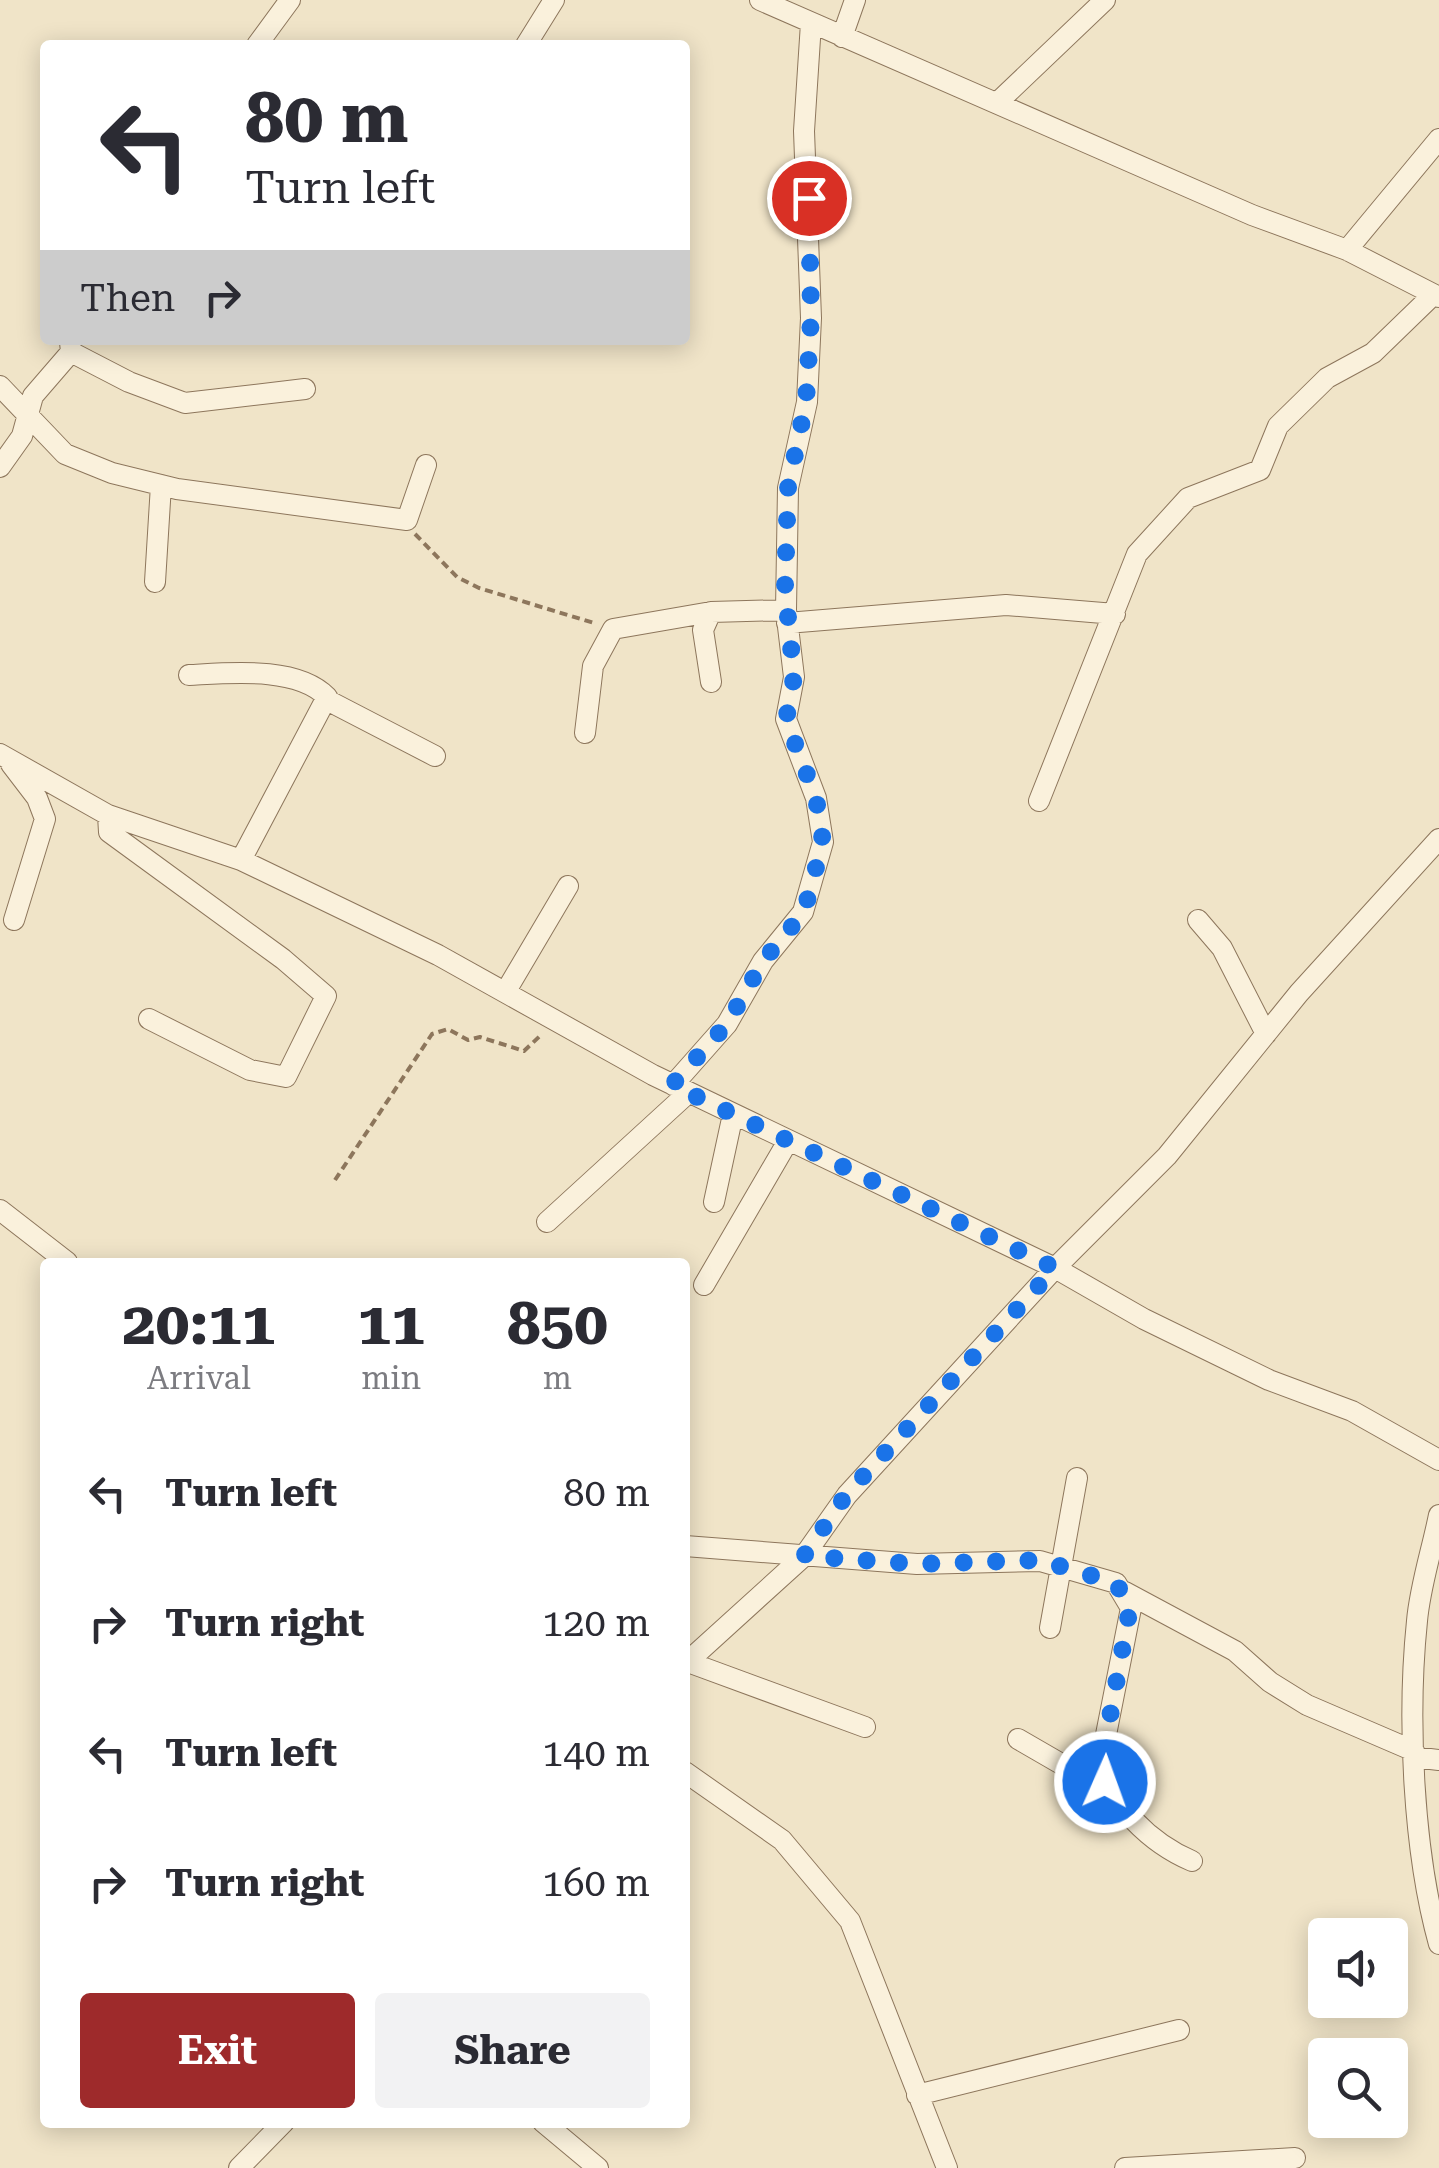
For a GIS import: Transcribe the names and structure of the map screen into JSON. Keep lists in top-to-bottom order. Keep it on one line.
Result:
{"page":{"turn":["80 m","Turn left"],"then":"Then","eta":["20:11","Arrival","11","min","850","m"],"list":[{"name":"Turn left","value":"80 m"},{"name":"Turn right","value":"120 m"},{"name":"Turn left","value":"140 m"},{"name":"Turn right","value":"160 m"}],"buttons":["Exit","Share"]}}
